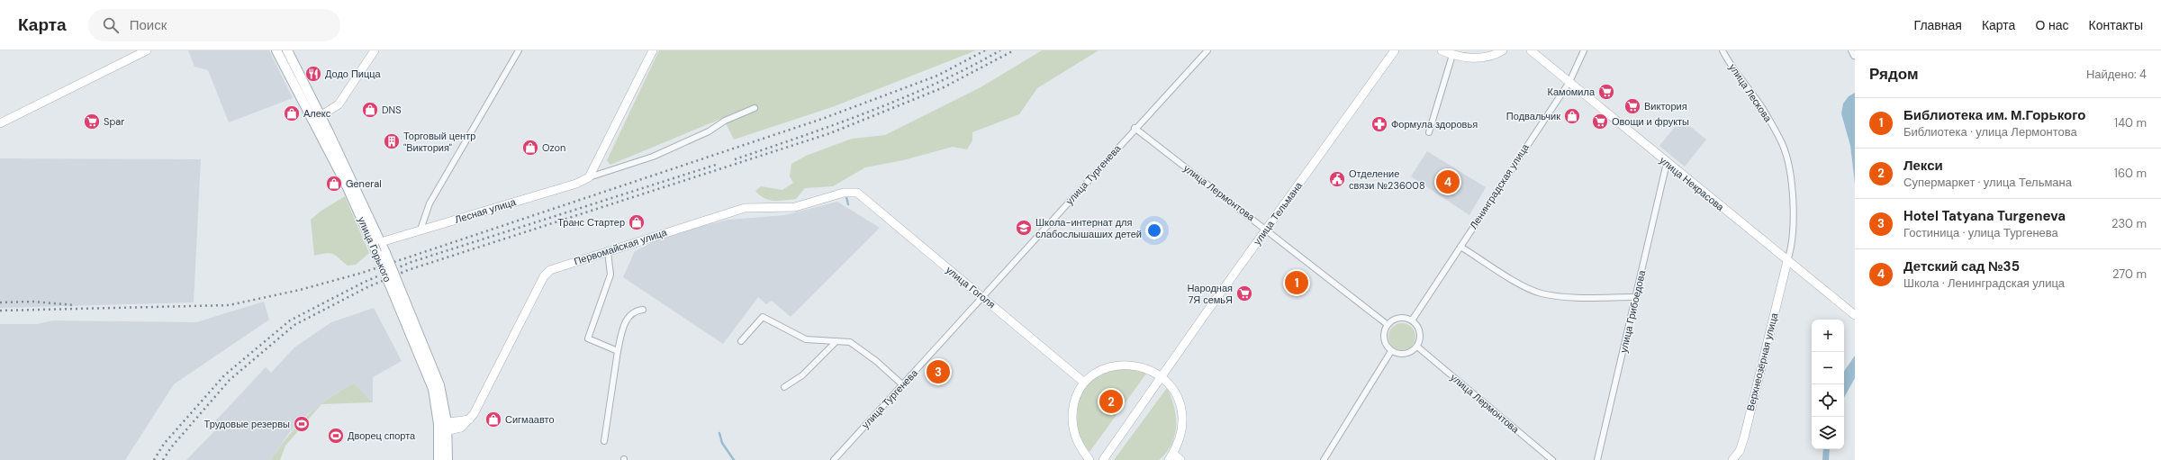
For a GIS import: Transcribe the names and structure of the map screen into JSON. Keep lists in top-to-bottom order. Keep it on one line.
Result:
{"streets":{"main road":["улица Горького"],"street":["улица Лескова","улица Тургенева","улица Некрасова","Ленинградская улица","улица Лермонтова","Лесная улица","улица Тельмана","Первомайская улица","улица Гоголя","улица Грибоедова","Верхнеозёрная улица"]},"crossings":[["улица Лескова","улица Некрасова"],["улица Лескова","Верхнеозёрная улица"],["улица Тургенева","улица Лермонтова"],["улица Тургенева","улица Гоголя"],["улица Некрасова","Ленинградская улица"],["улица Некрасова","улица Грибоедова"],["улица Некрасова","Верхнеозёрная улица"],["Ленинградская улица","улица Лермонтова"],["улица Лермонтова","улица Тельмана"],["Лесная улица","улица Горького"],["Первомайская улица","улица Горького"],["Первомайская улица","улица Гоголя"]],"places":{"restaurant":["Додо Пицца"],"supermarket":["Камомила","Виктория","Spar","Овощи и фрукты","Народная 7Я семьЯ"],"shop":["DNS","Алекс","Подвальчик","Ozon","General","Транс Стартер","Сигмаавто"],"pharmacy":["Формула здоровья"],"building":["Торговый центр \"Виктория\""],"public building":["Отделение связи №236008"],"school or university":["Школа-интернат для слабослышаших детей"],"sports":["Трудовые резервы","Дворец спорта"]},"page":{"header":"Карта","search":"Поиск","nav":["Главная","Карта","О нас","Контакты"],"heading":["Рядом","Найдено: 4"],"list":[{"mark":"1","name":"Библиотека им. М.Горького","note":"Библиотека · улица Лермонтова","value":"140 m"},{"mark":"2","name":"Лекси","note":"Супермаркет · улица Тельмана","value":"160 m"},{"mark":"3","name":"Hotel Tatyana Turgeneva","note":"Гостиница · улица Тургенева","value":"230 m"},{"mark":"4","name":"Детский сад №35","note":"Школа · Ленинградская улица","value":"270 m"}],"pins":["4","1","3","2"],"map_buttons":["+","−"]}}
